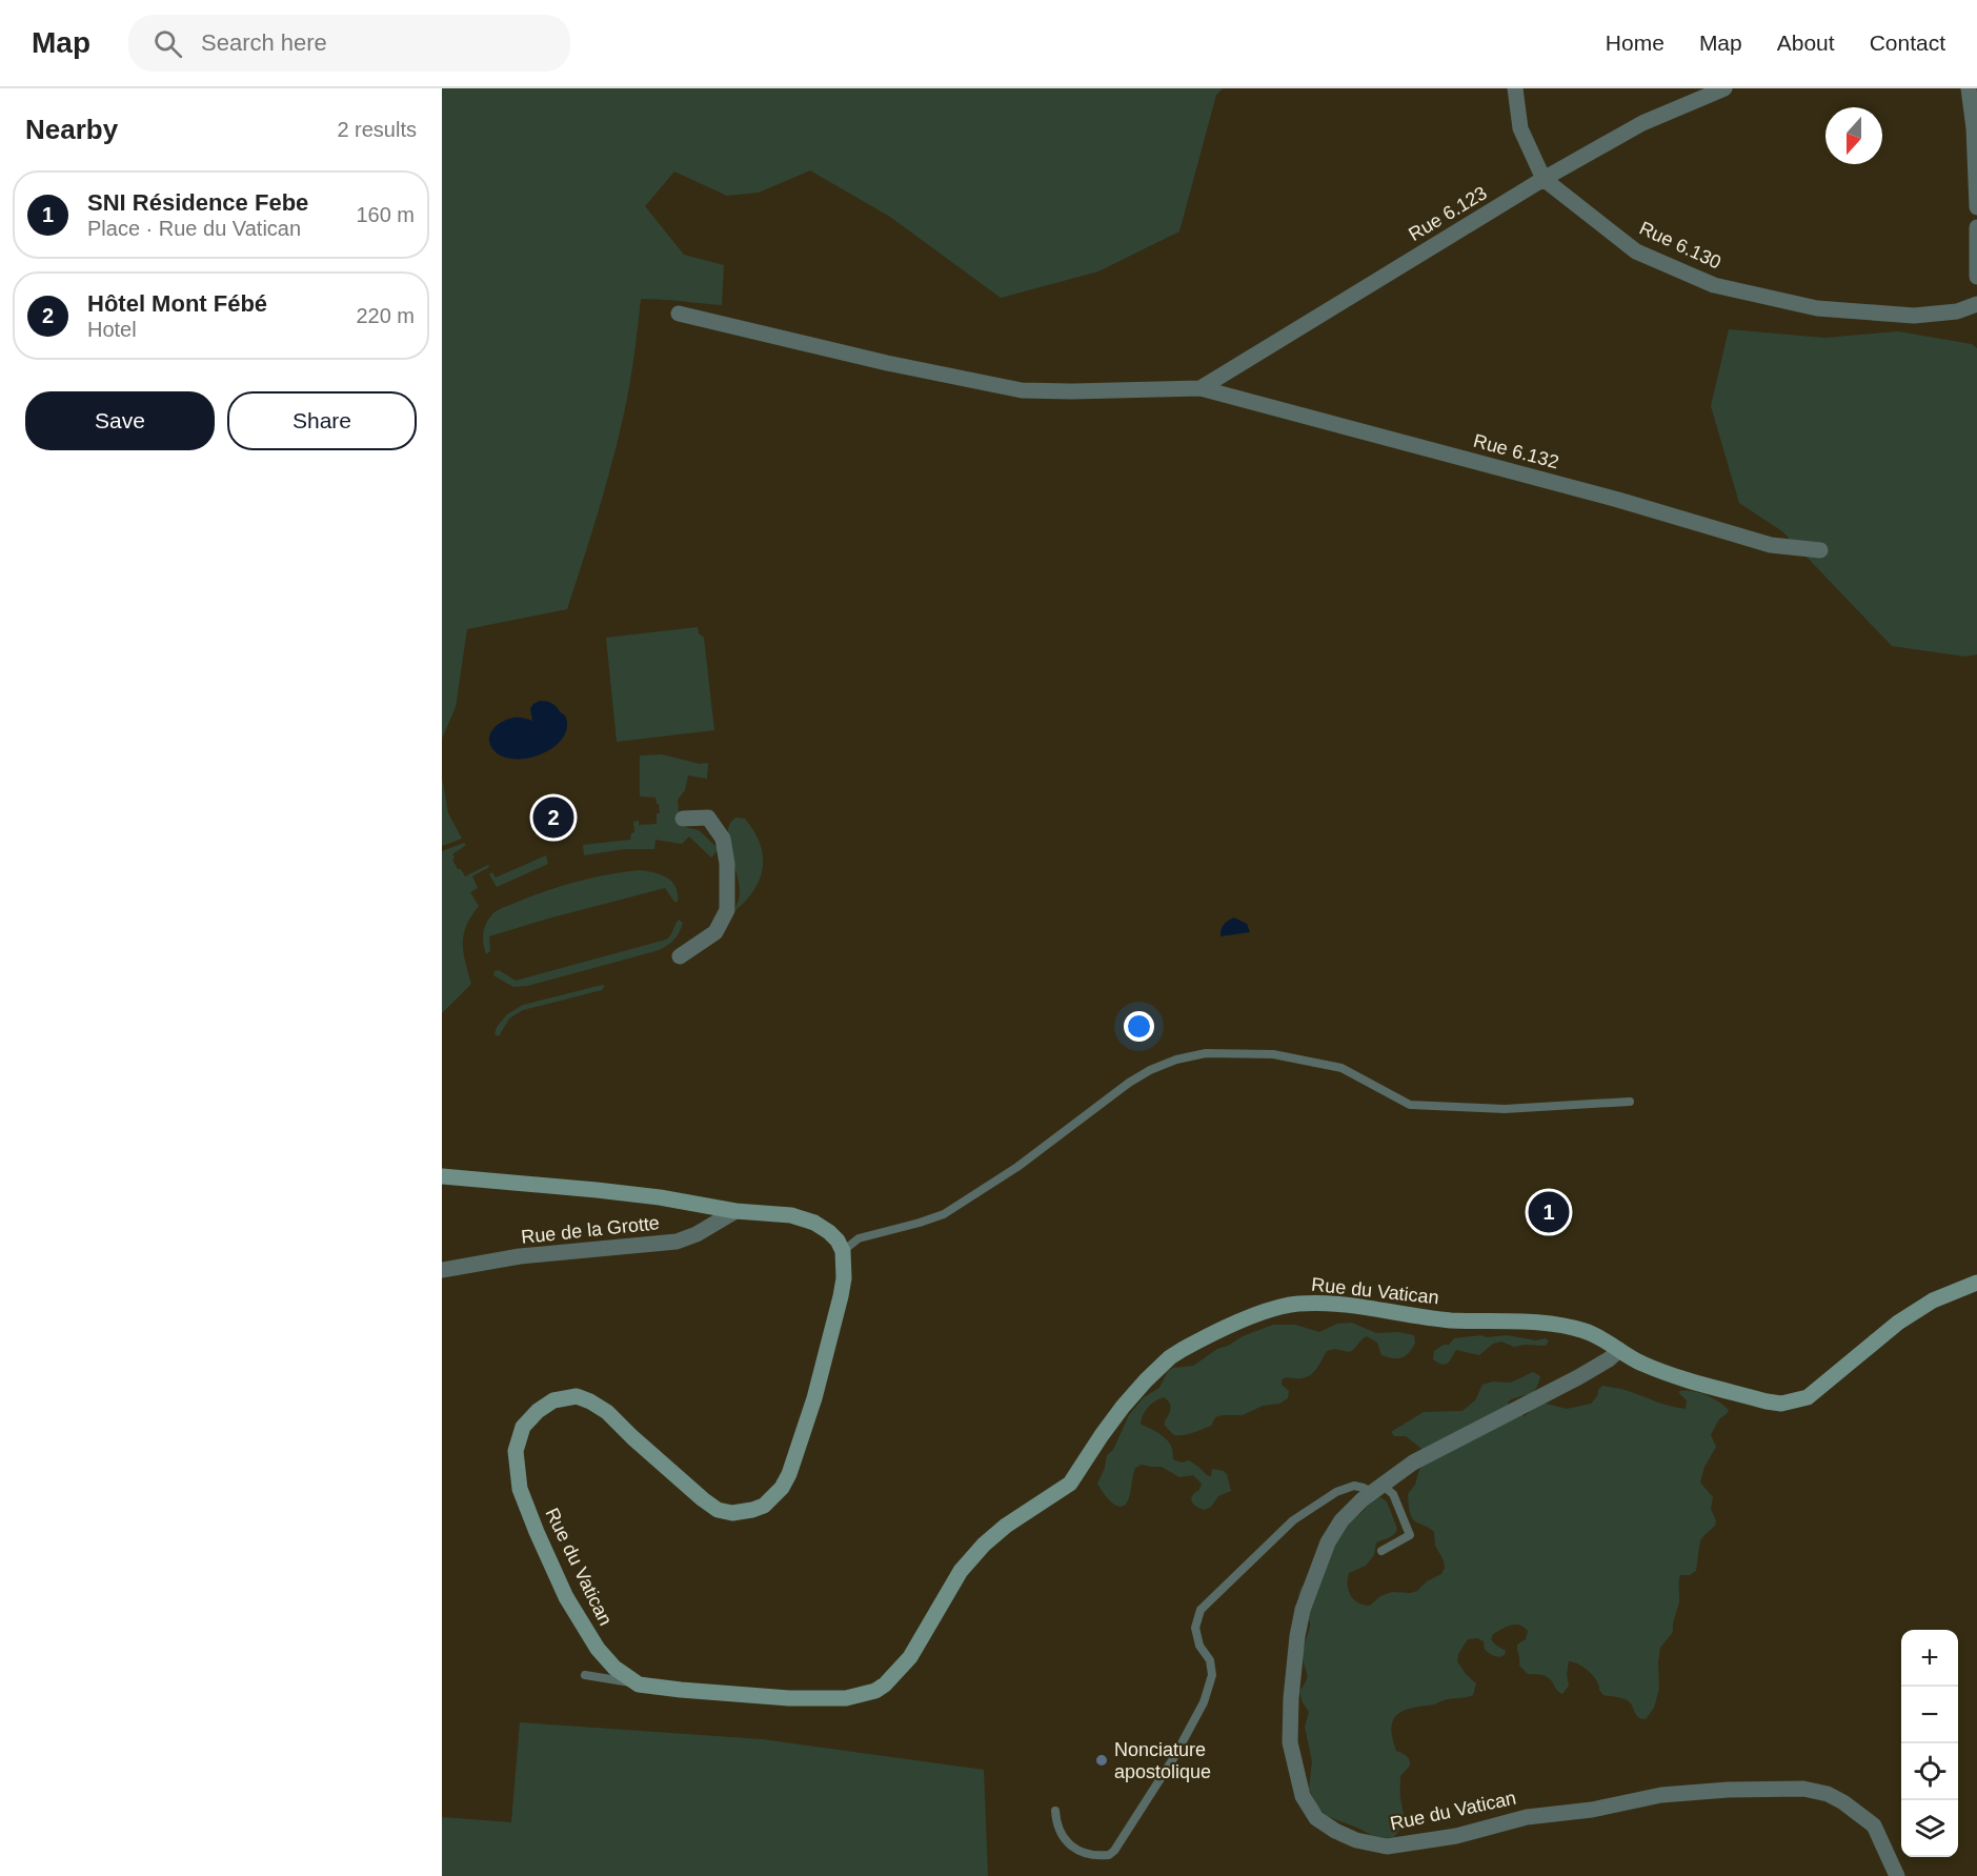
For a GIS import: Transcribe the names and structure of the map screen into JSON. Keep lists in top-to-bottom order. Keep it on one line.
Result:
{"streets":{"street":["Rue 6.123","Rue 6.130","Rue 6.132","Rue de la Grotte","Rue du Vatican"]},"crossings":[["Rue 6.123","Rue 6.130"],["Rue 6.123","Rue 6.132"]],"places":["Nonciature apostolique"],"north":"bottom","page":{"header":"Map","search":"Search here","nav":["Home","Map","About","Contact"],"heading":["Nearby","2 results"],"list":[{"mark":"1","name":"SNI Résidence Febe","note":"Place · Rue du Vatican","value":"160 m"},{"mark":"2","name":"Hôtel Mont Fébé","note":"Hotel","value":"220 m"}],"buttons":["Save","Share"],"pins":["2","1"],"map_buttons":["+","−"]}}
